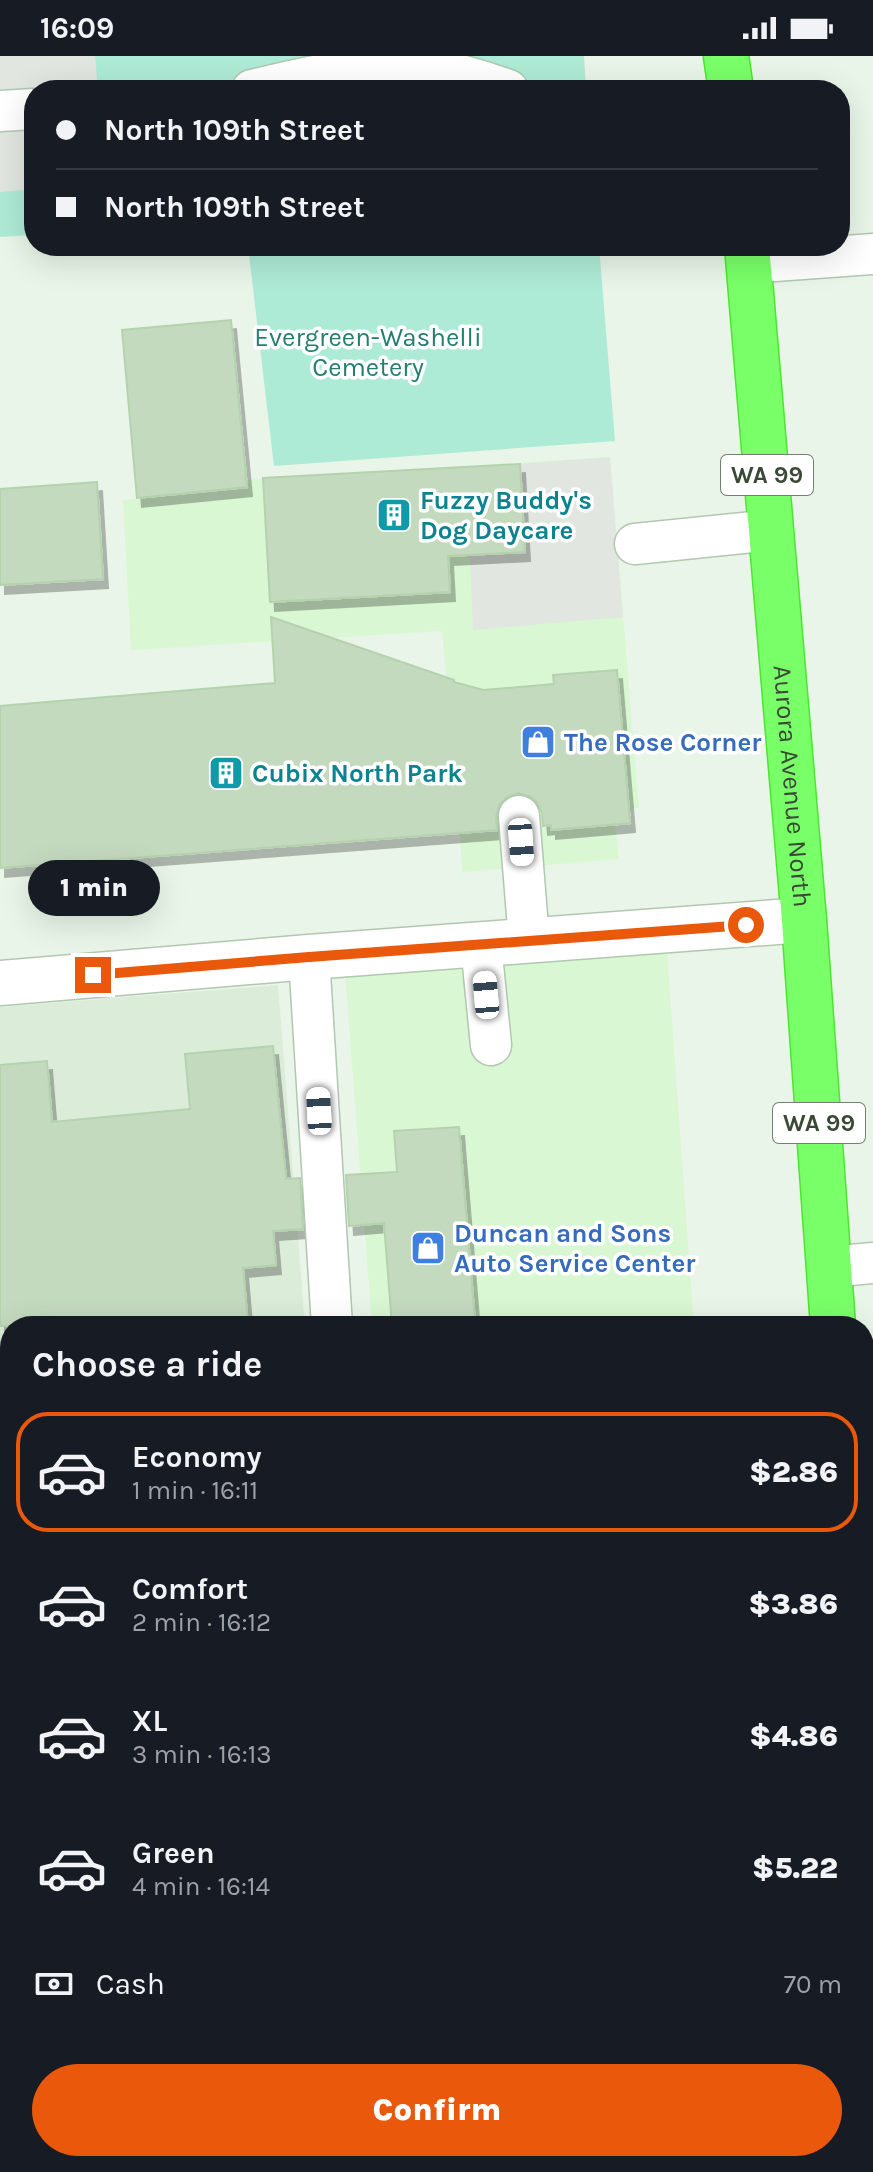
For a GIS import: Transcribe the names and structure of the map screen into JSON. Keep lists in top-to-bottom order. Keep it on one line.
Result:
{"streets":{"highway":["WA 99","Aurora Avenue North"]},"parks":["Evergreen-Washelli Cemetery"],"places":{"building":["Fuzzy Buddy's Dog Daycare","Cubix North Park"],"shop":["The Rose Corner","Duncan and Sons Auto Service Center"]},"page":{"status":"16:09","banner":["North 109th Street","North 109th Street"],"bubble":"1 min","heading":"Choose a ride","list":[{"name":"Economy","note":"1 min · 16:11","value":"$2.86"},{"name":"Comfort","note":"2 min · 16:12","value":"$3.86"},{"name":"XL","note":"3 min · 16:13","value":"$4.86"},{"name":"Green","note":"4 min · 16:14","value":"$5.22"}],"pay":["Cash","70 m"],"buttons":"Confirm"}}
